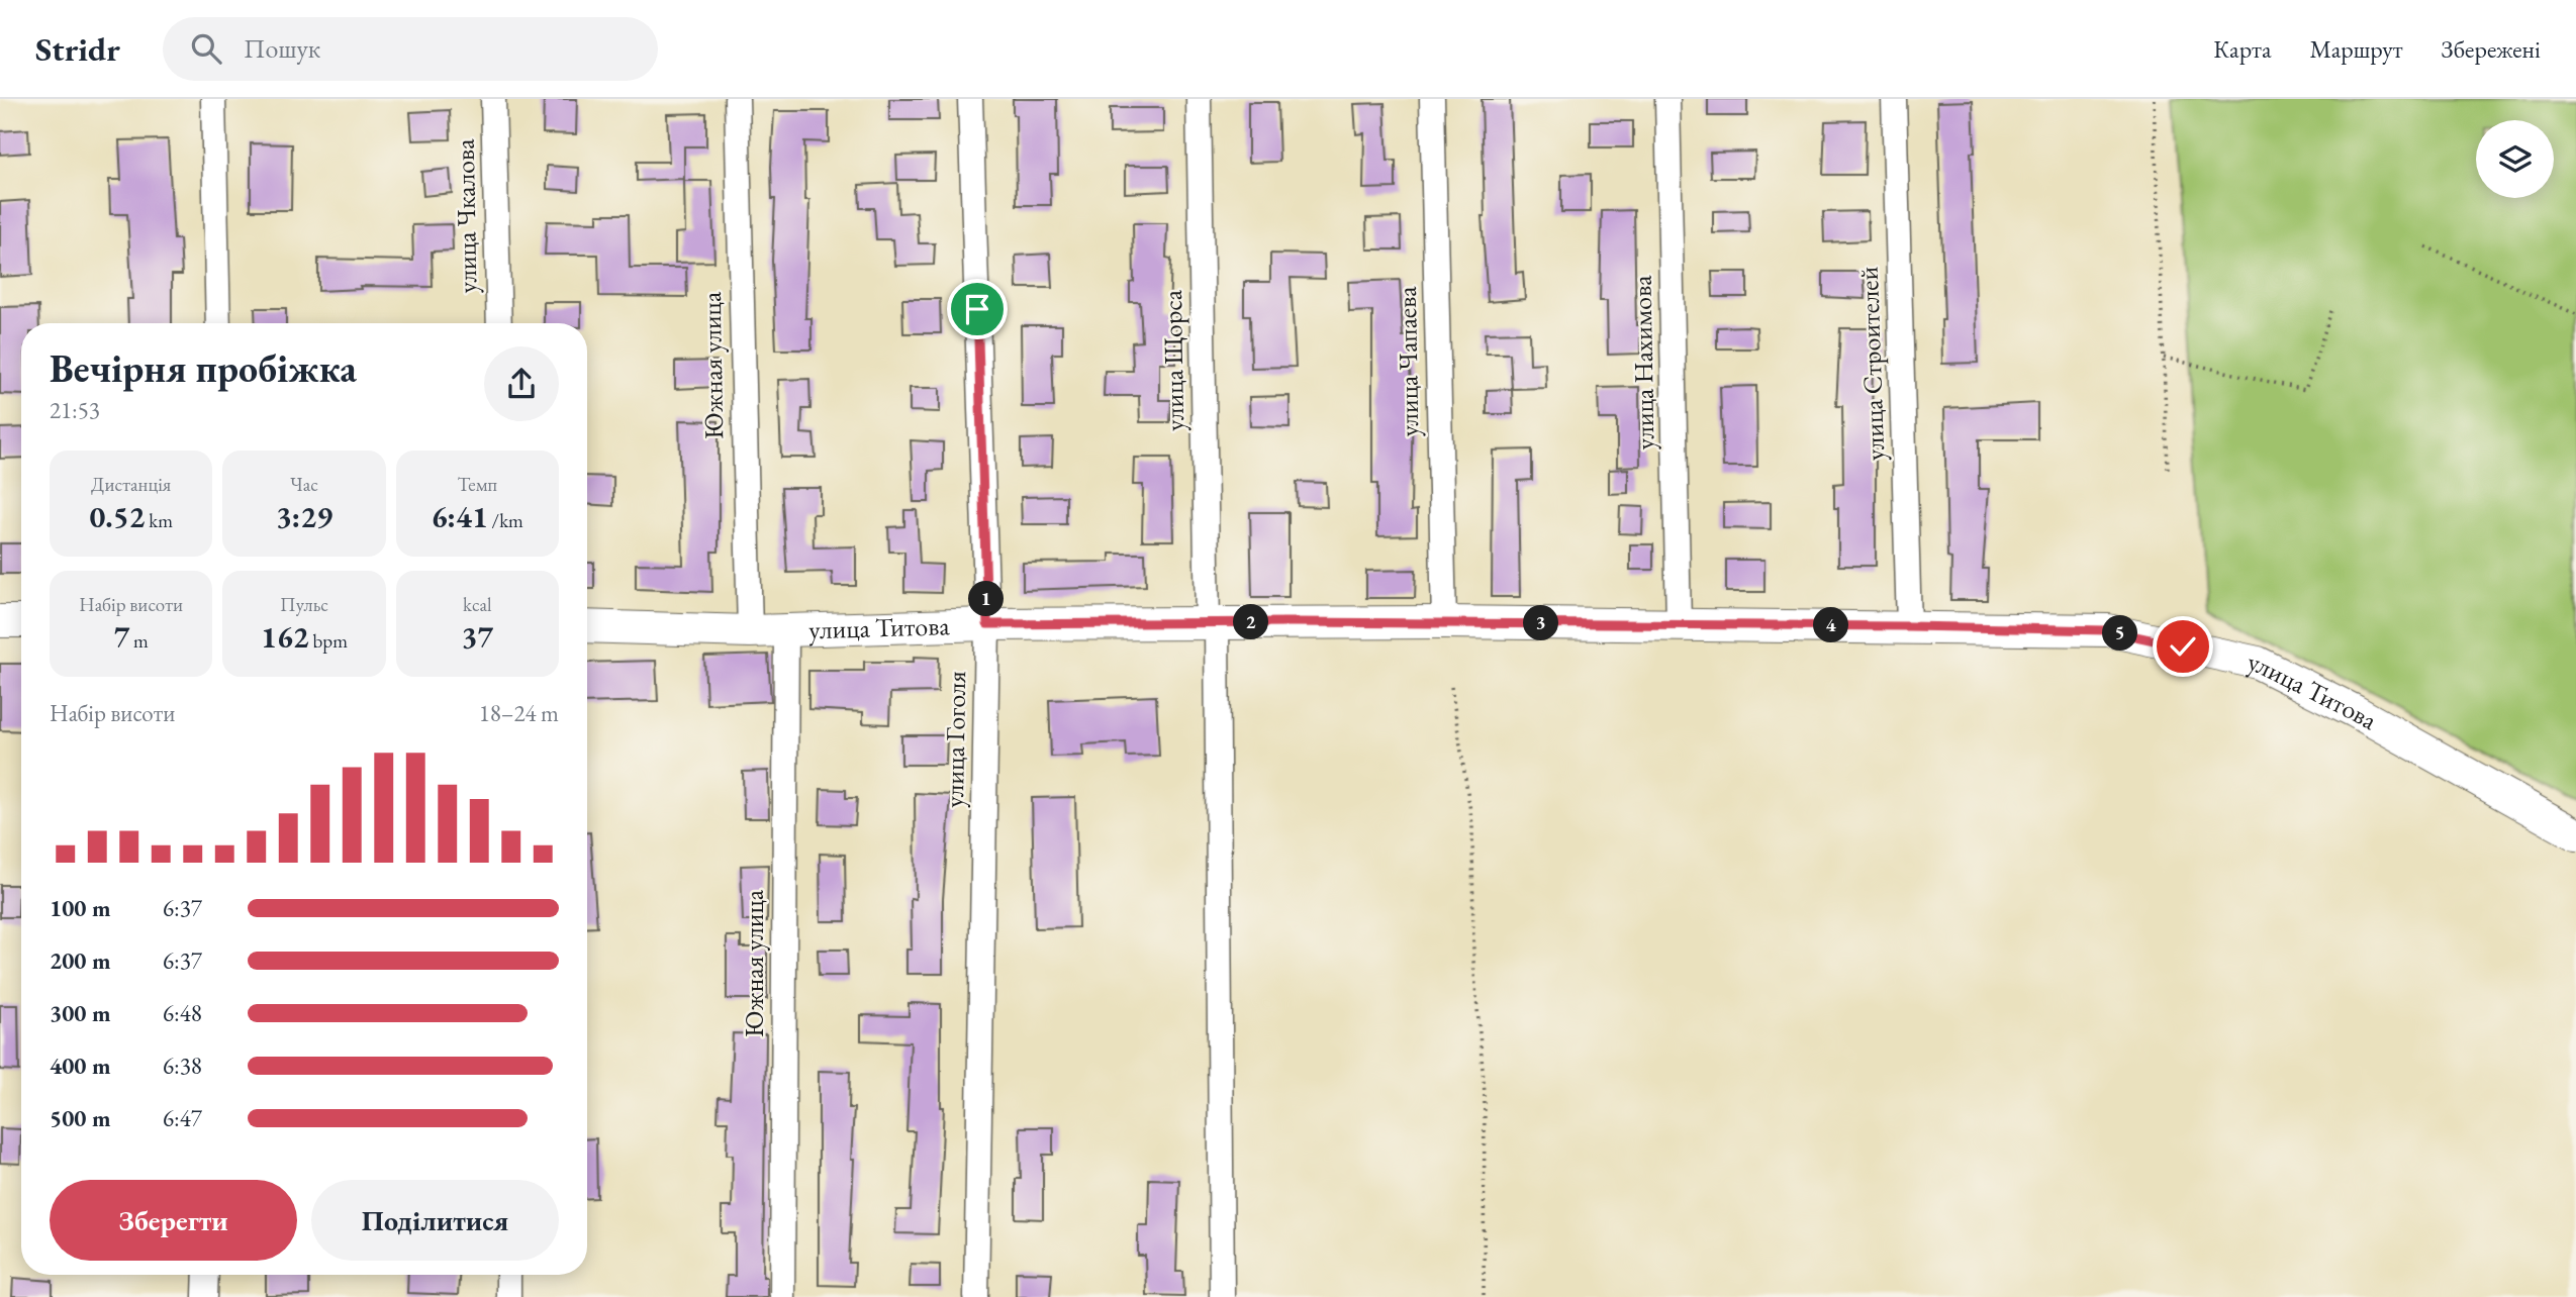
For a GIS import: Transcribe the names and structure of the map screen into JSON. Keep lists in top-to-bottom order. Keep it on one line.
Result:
{"streets":{"main road":["улица Титова"],"street":["улица Чкалова","улица Щорса","улица Чапаева","улица Нахимова","улица Строителей","Южная улица","улица Гоголя"]},"crossings":[["улица Щорса","улица Титова"],["улица Чапаева","улица Титова"],["улица Нахимова","улица Титова"],["улица Строителей","улица Титова"],["Южная улица","улица Титова"],["улица Титова","улица Гоголя"]],"page":{"header":"Stridr","search":"Пошук","nav":["Карта","Маршрут","Збережені"],"heading":["Вечірня пробіжка","21:53"],"stats":[["Дистанція","0.52 km"],["Час","3:29"],["Темп","6:41 /km"],["Набір висоти","7 m"],["Пульс","162 bpm"],["kcal","37"]],"pins":["1","2","3","4","5"],"chart":["Набір висоти","18–24 m"],"list":[{"name":"100 m","note":"6:37"},{"name":"200 m","note":"6:37"},{"name":"300 m","note":"6:48"},{"name":"400 m","note":"6:38"},{"name":"500 m","note":"6:47"}],"buttons":["Зберегти","Поділитися"]}}
